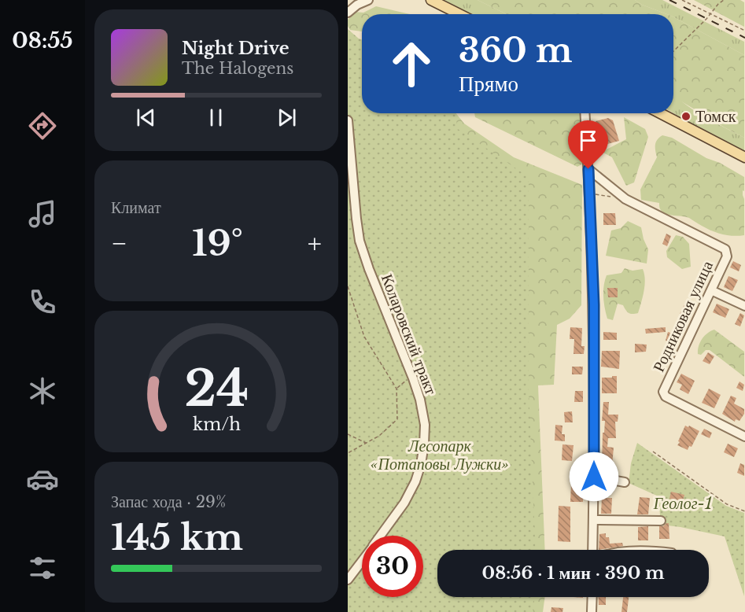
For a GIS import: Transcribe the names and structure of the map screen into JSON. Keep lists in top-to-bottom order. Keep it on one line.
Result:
{"streets":{"street":["Родниковая улица","Коларовский тракт"]},"parks":["Лесопарк «Потаповы Лужки»","Геолог-1"],"places":["Томск"],"page":{"tabs":"08:55","turn":["360 m","Прямо"],"song":["Night Drive","The Halogens"],"tile":["Климат",["Запас хода · 29%","145 km"]],"heat":["−","19°","+"],"limit":"30","trip":"08:56 · 1 мин · 390 m","gauge":["24","km/h"]}}
